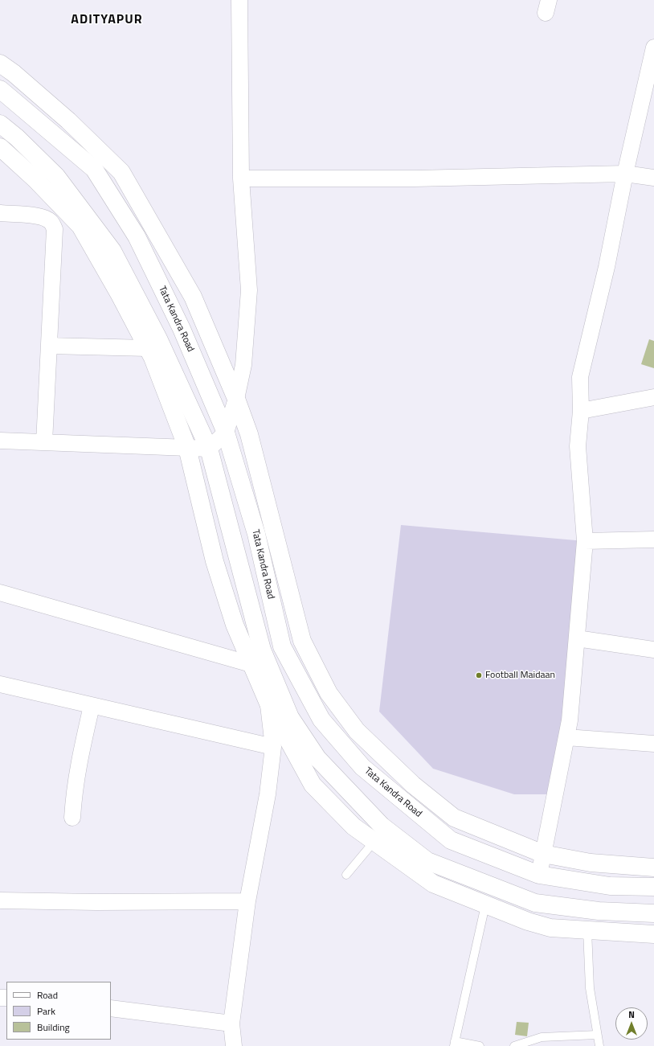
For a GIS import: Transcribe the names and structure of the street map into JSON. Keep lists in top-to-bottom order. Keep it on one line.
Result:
{"streets":{"street":["Tata Kandra Road"]},"districts":["ADITYAPUR"],"places":["Football Maidaan"],"legend":["Road","Park","Building"],"north":"top"}
